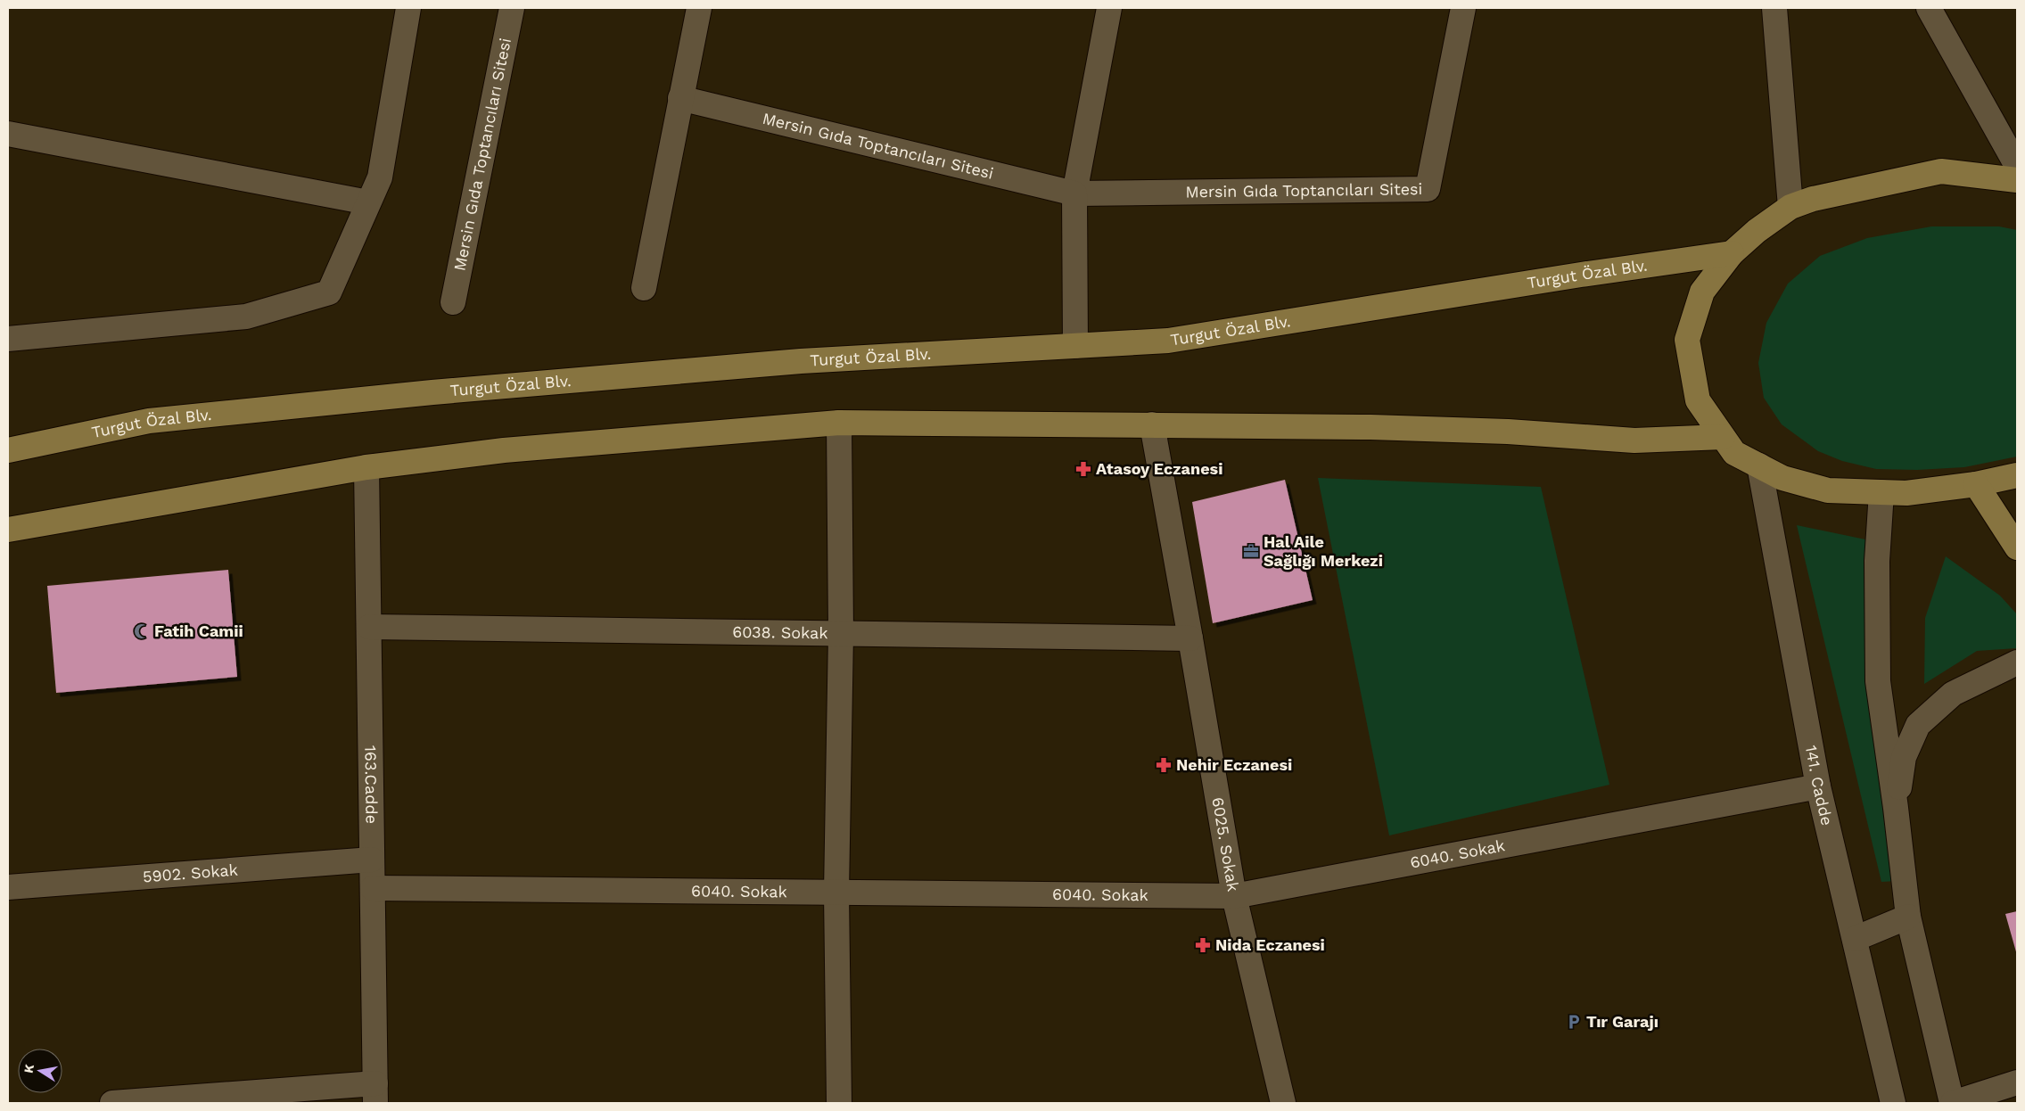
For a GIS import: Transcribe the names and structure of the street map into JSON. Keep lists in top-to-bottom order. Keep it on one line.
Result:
{"streets":{"main road":["Turgut Özal Blv."],"street":["Mersin Gıda Toptancıları Sitesi","6038. Sokak","163.Cadde","141. Cadde","6025. Sokak","6040. Sokak","5902. Sokak"]},"crossings":[["6038. Sokak","163.Cadde"],["6038. Sokak","6025. Sokak"],["163.Cadde","6040. Sokak"],["163.Cadde","5902. Sokak"],["141. Cadde","6040. Sokak"],["6025. Sokak","6040. Sokak"]],"places":{"pharmacy":["Atasoy Eczanesi","Nehir Eczanesi","Nida Eczanesi"],"office":["Hal Aile Sağlığı Merkezi"],"mosque":["Fatih Camii"],"parking":["Tır Garajı"]},"north":"left"}
